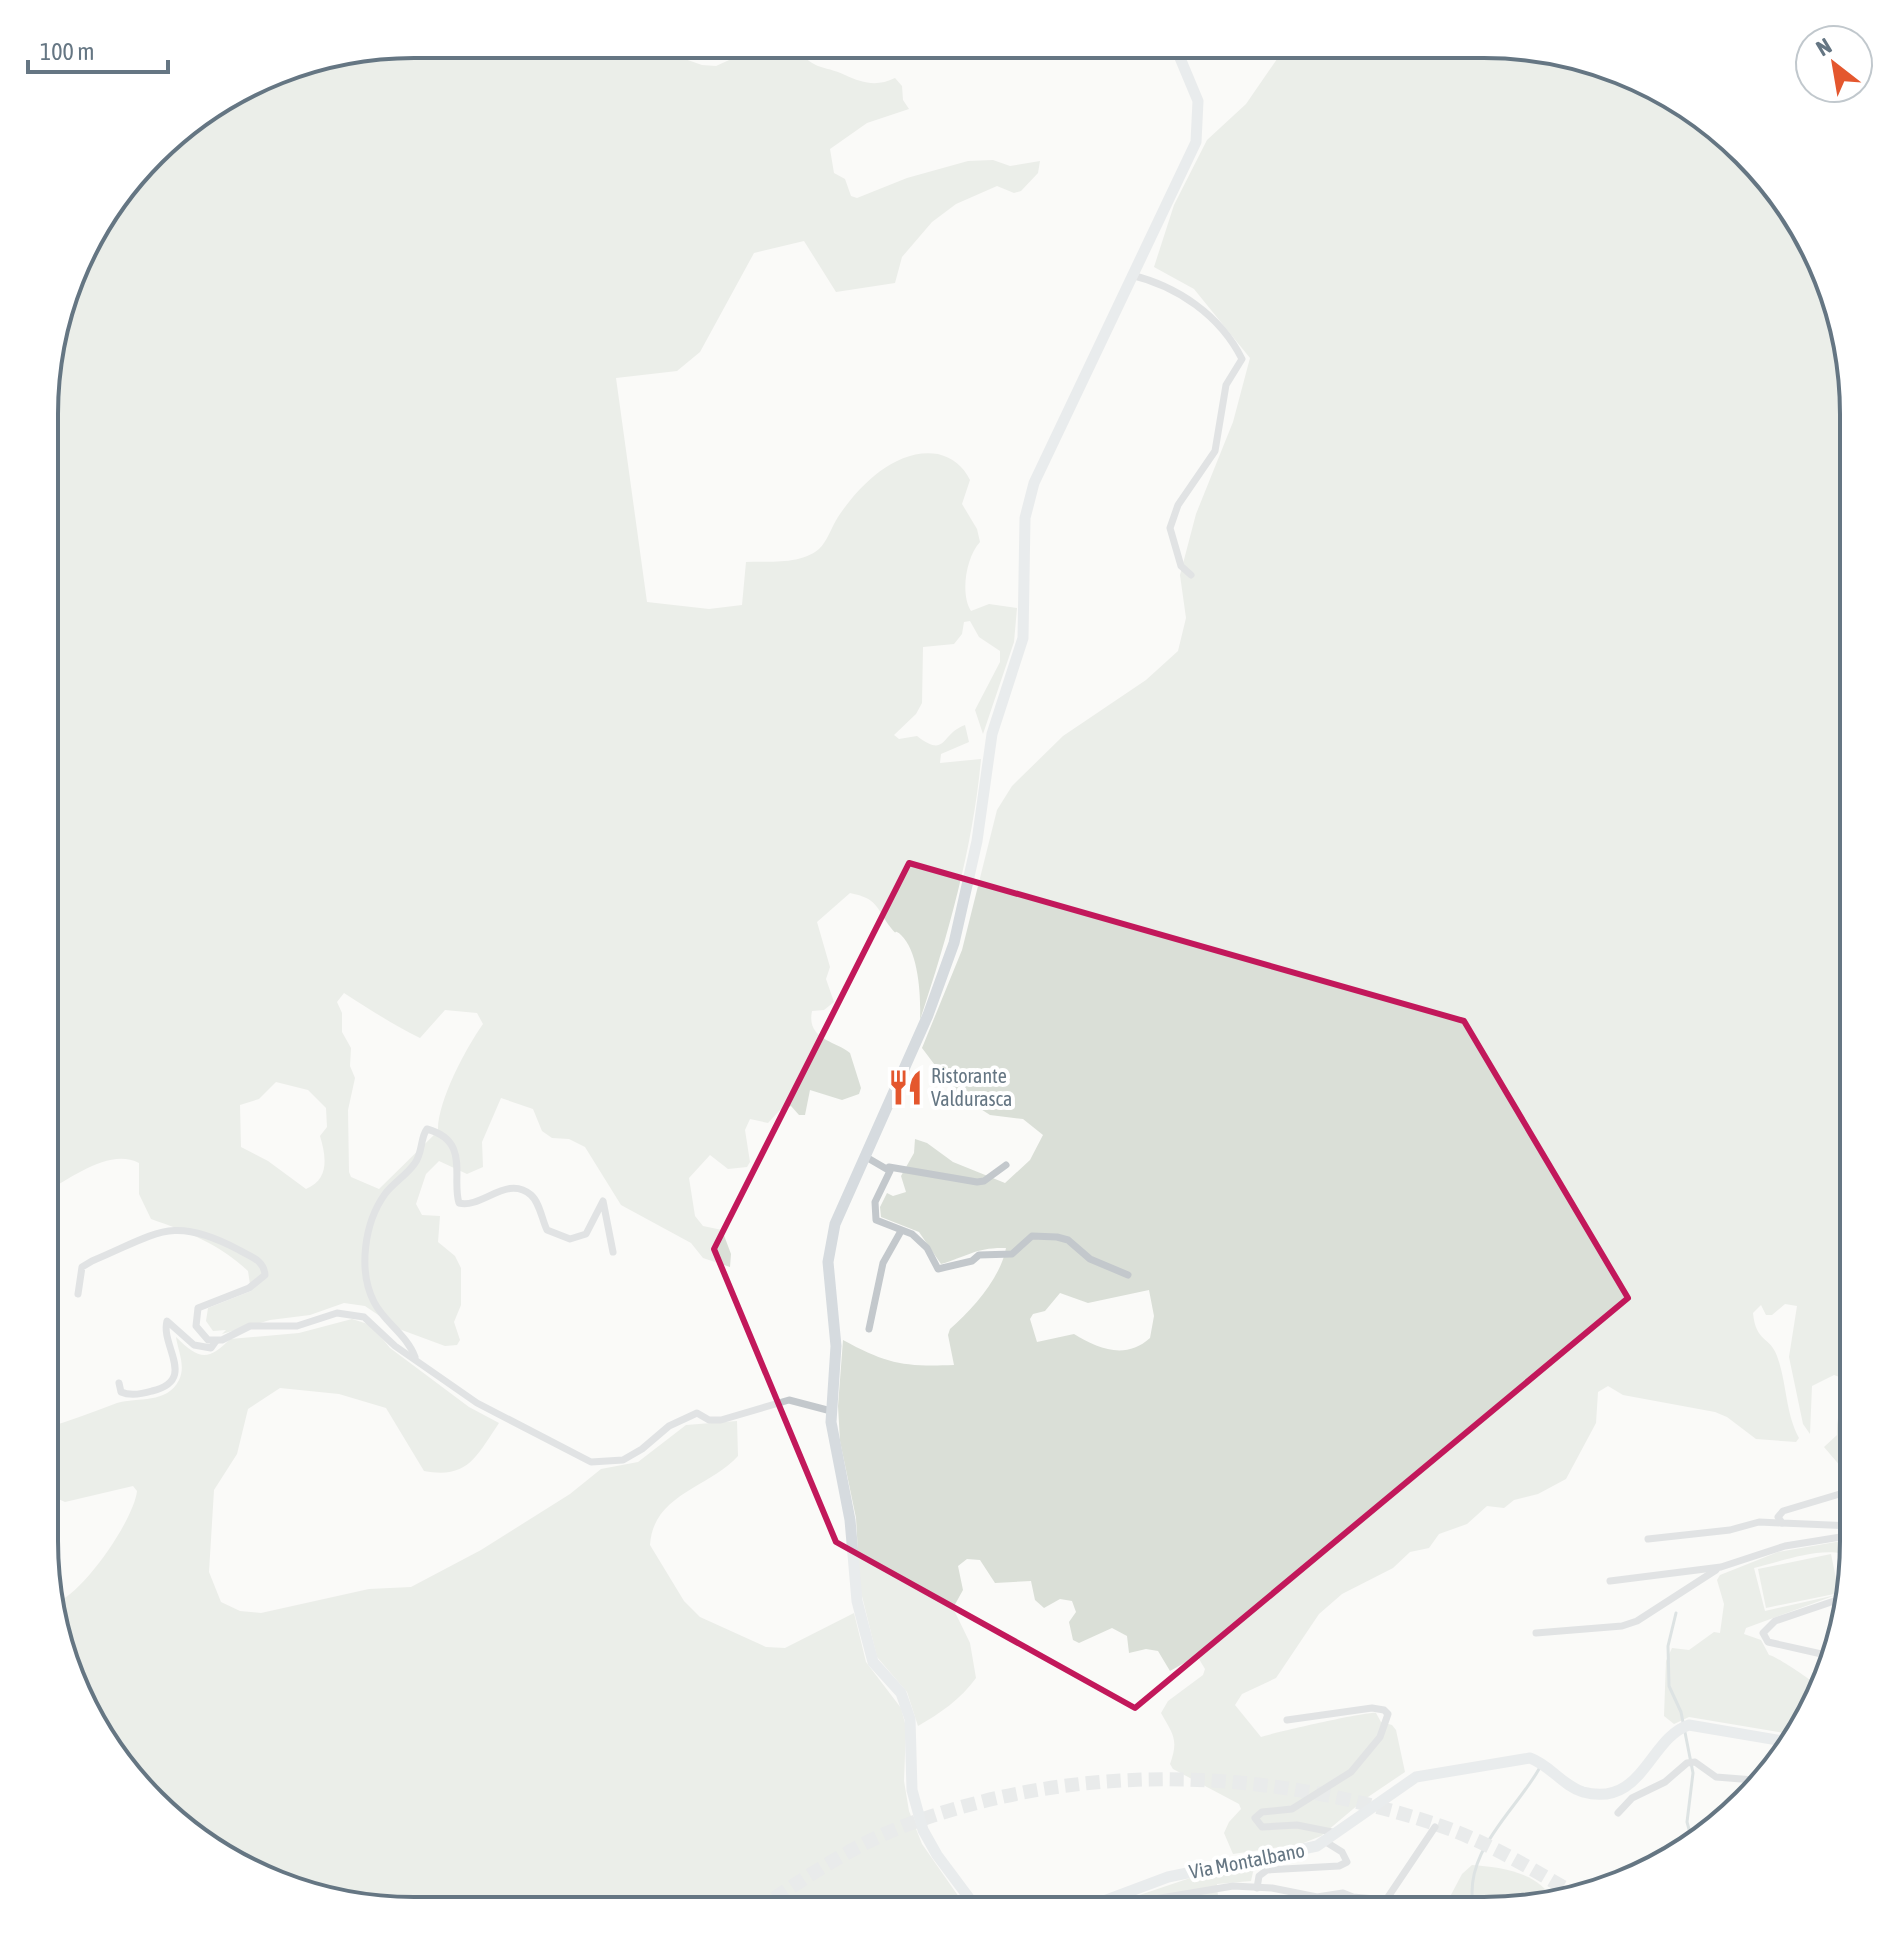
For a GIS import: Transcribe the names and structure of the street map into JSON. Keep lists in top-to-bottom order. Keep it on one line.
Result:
{"streets":{"main road":["Via Montalbano"]},"places":{"restaurant":["Ristorante Valdurasca"]},"scale_bar":"100 m","north":"top left"}
